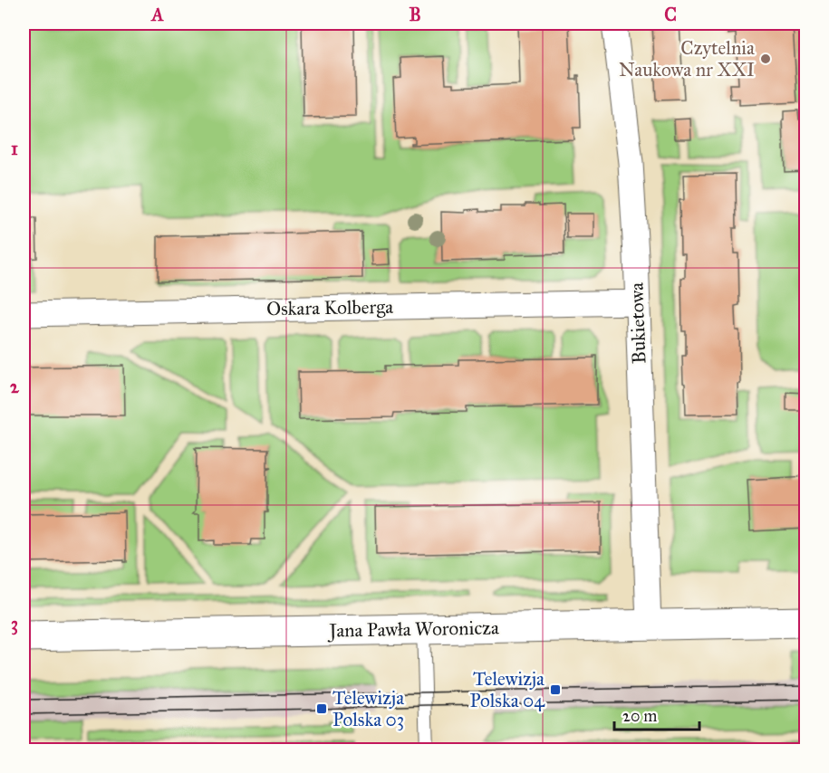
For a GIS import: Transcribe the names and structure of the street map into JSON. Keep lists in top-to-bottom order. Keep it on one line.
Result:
{"streets":{"street":["Oskara Kolberga","Bukietowa","Jana Pawła Woronicza"]},"crossings":[["Oskara Kolberga","Bukietowa"],["Bukietowa","Jana Pawła Woronicza"]],"places":{"other":["Czytelnia Naukowa nr XXI"],"transit":["Telewizja Polska 04","Telewizja Polska 03"]},"scale_bar":"20 m","grid":{"columns":["A","B","C"],"rows":["1","2","3"]}}
